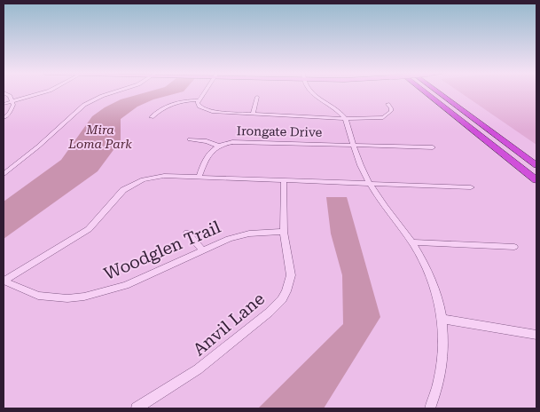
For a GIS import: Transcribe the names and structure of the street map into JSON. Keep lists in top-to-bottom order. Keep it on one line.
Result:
{"streets":{"street":["Irongate Drive","Woodglen Trail","Anvil Lane"]},"crossings":[["Woodglen Trail","Anvil Lane"]],"parks":["Mira Loma Park"]}
